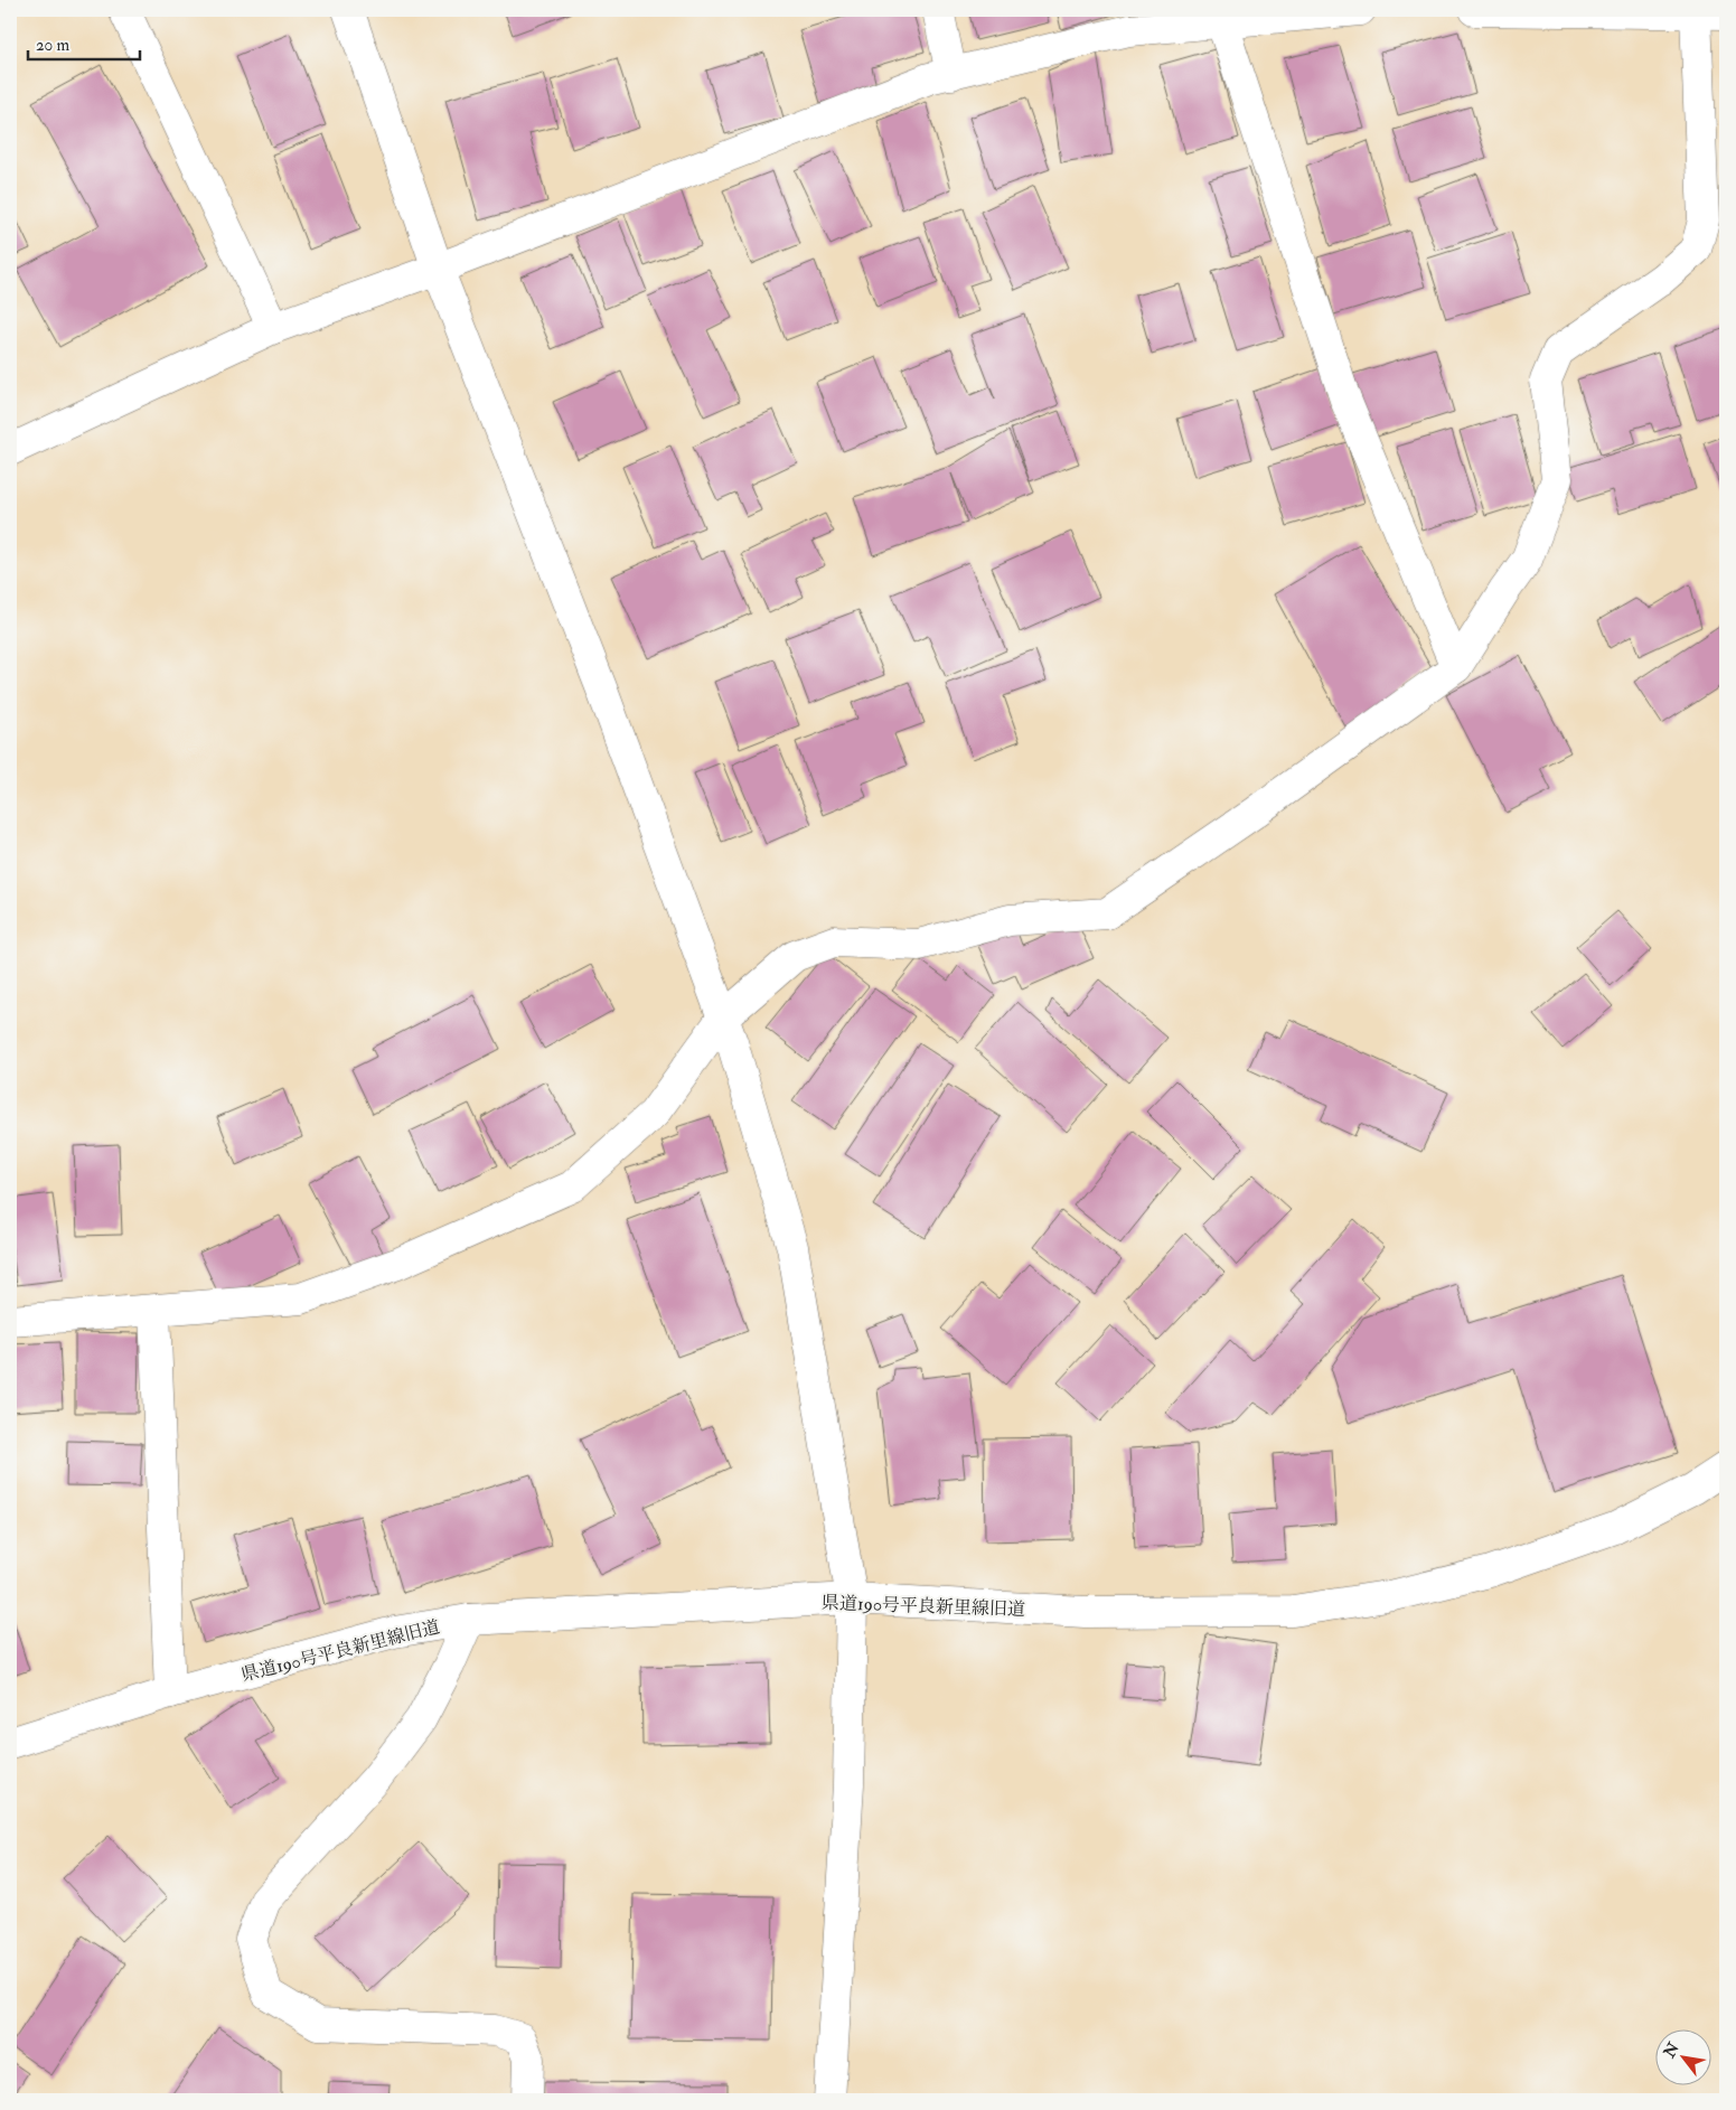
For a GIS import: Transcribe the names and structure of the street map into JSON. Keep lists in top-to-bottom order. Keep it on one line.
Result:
{"streets":{"street":["県道190号平良新里線旧道"]},"scale_bar":"20 m","north":"top left"}
